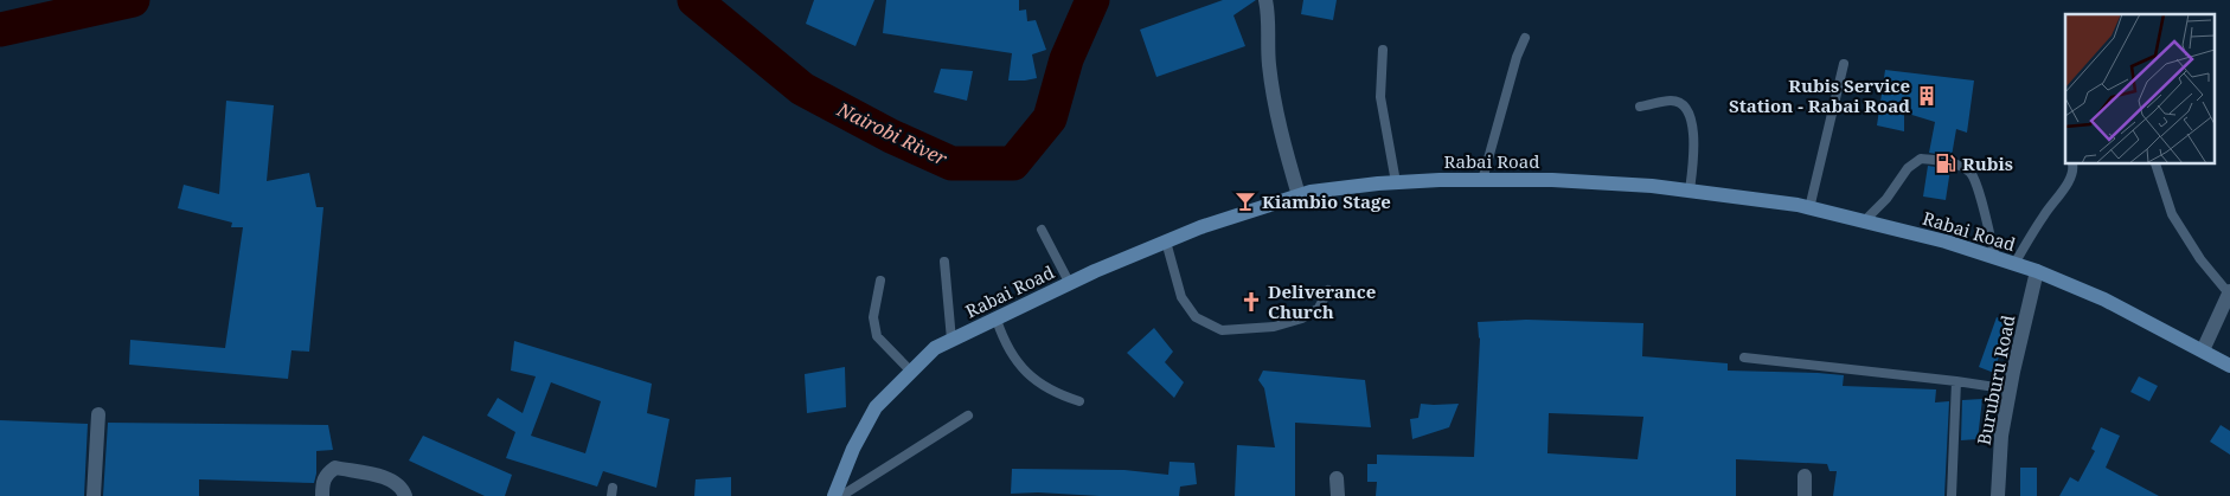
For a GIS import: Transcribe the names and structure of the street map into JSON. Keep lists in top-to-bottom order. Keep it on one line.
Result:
{"streets":{"main road":["Rabai Road"],"street":["Buruburu Road"]},"crossings":[["Rabai Road","Buruburu Road"]],"water":["Nairobi River"],"places":{"building":["Rubis Service Station - Rabai Road"],"fuel station":["Rubis"],"bar":["Kiambio Stage"],"church":["Deliverance Church"]}}
